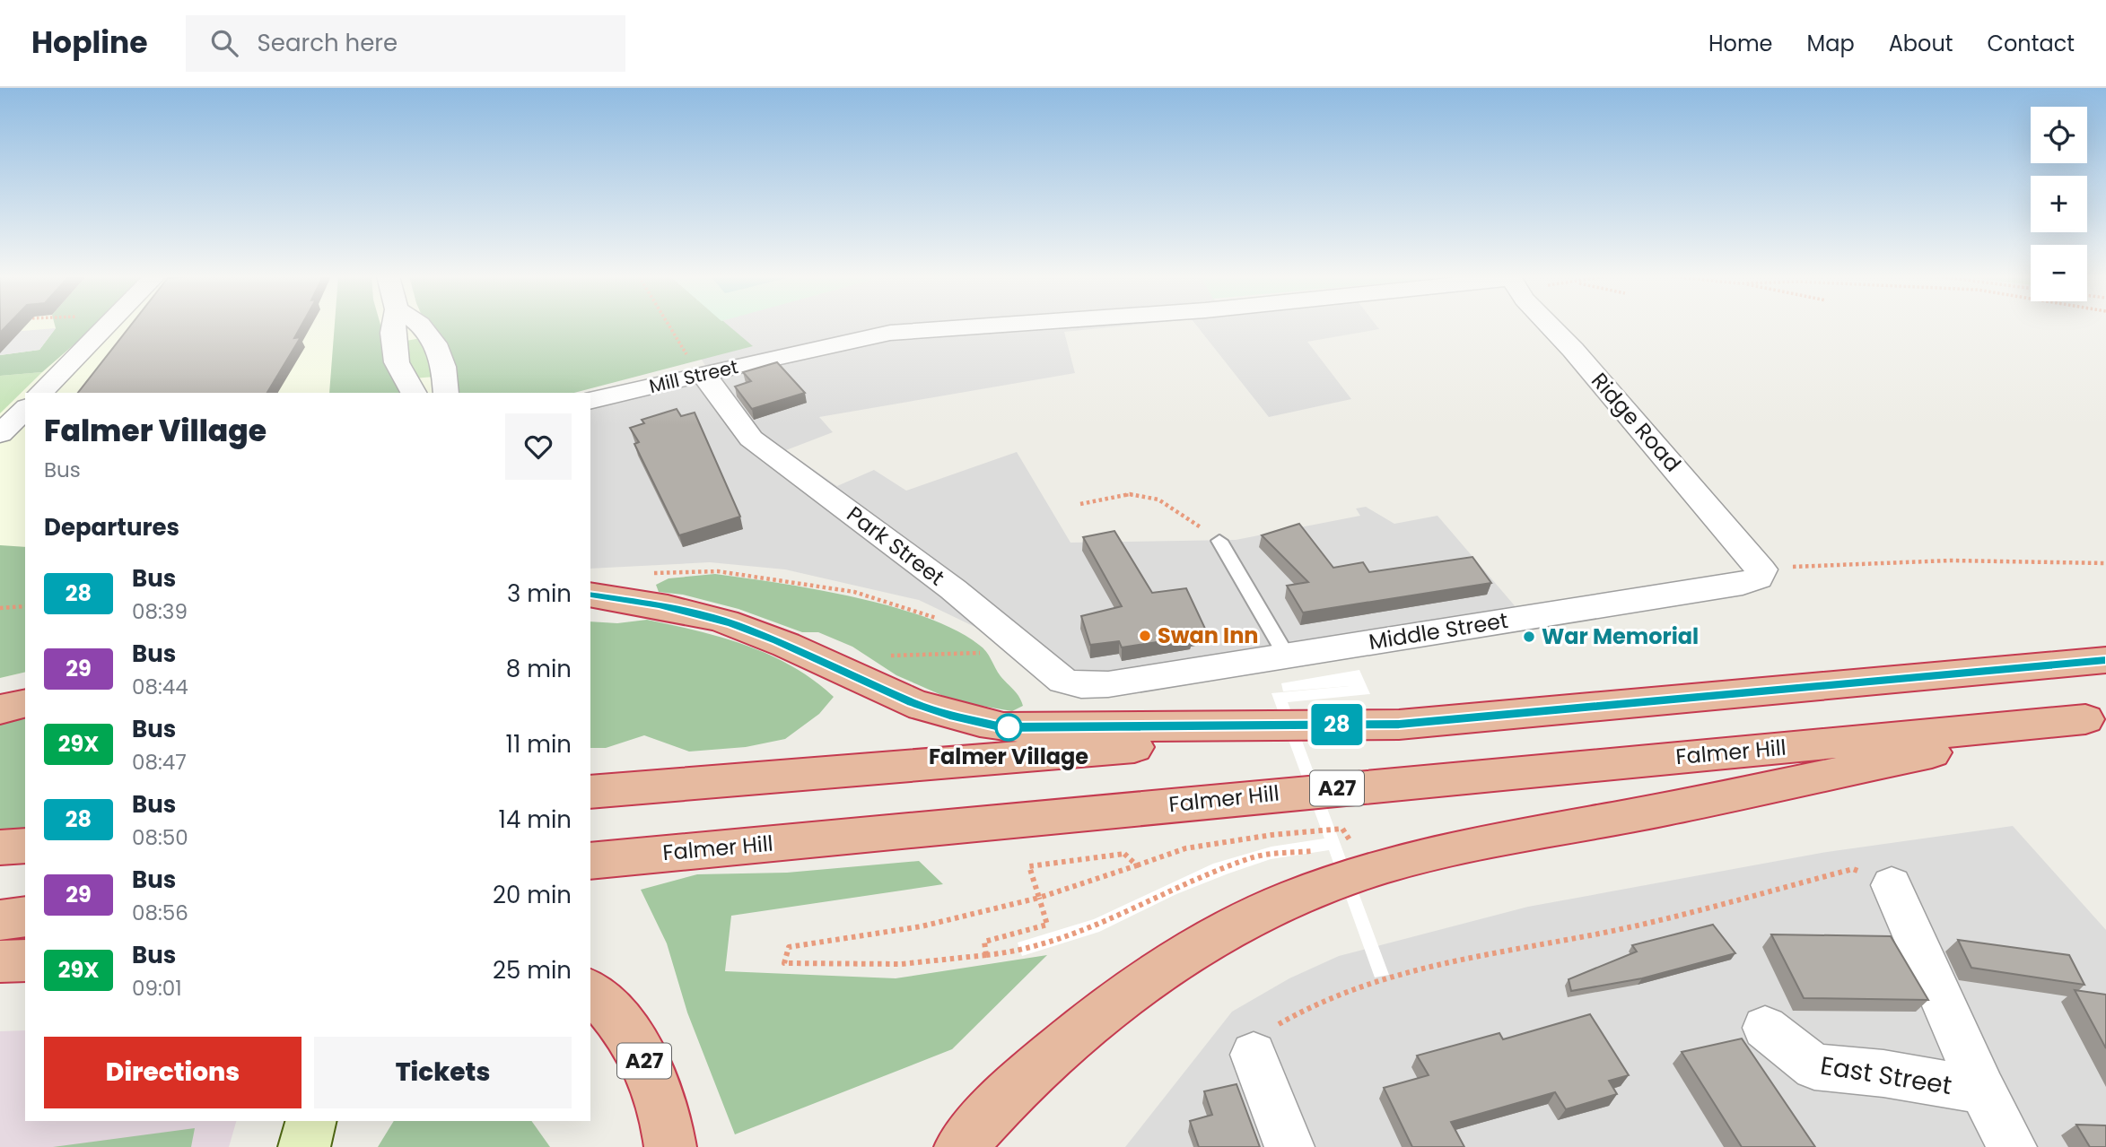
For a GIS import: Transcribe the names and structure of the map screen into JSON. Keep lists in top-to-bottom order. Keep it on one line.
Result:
{"streets":{"highway":["Falmer Hill","A27"],"street":["Mill Street","Ridge Road","Park Street","Middle Street","East Street"]},"crossings":[["Mill Street","Park Street"],["Ridge Road","Middle Street"],["Park Street","Middle Street"],["Falmer Hill","A27"]],"places":["Swan Inn","War Memorial","Falmer Village"],"lines":["bus line 28"],"page":{"header":"Hopline","search":"Search here","nav":["Home","Map","About","Contact"],"on_map":"28","map_buttons":["+","−"],"heading":[["Falmer Village","Bus"],"Departures"],"list":[{"mark":"28","name":"Bus","note":"08:39","value":"3 min"},{"mark":"29","name":"Bus","note":"08:44","value":"8 min"},{"mark":"29X","name":"Bus","note":"08:47","value":"11 min"},{"mark":"28","name":"Bus","note":"08:50","value":"14 min"},{"mark":"29","name":"Bus","note":"08:56","value":"20 min"},{"mark":"29X","name":"Bus","note":"09:01","value":"25 min"}],"buttons":["Directions","Tickets"]}}
